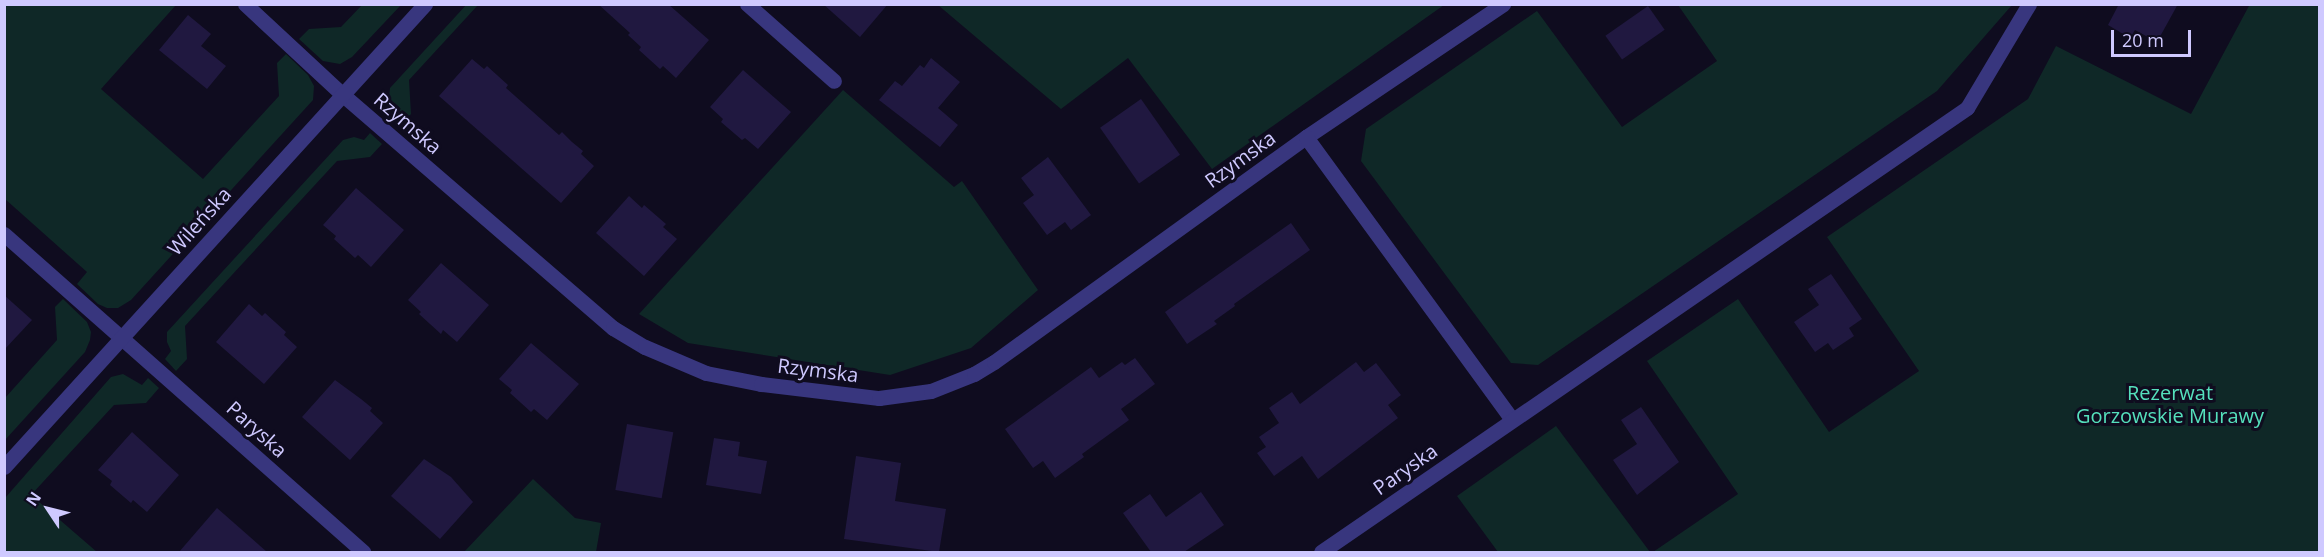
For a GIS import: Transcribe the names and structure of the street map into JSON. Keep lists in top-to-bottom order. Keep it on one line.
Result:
{"streets":{"street":["Rzymska","Wileńska","Paryska"]},"crossings":[["Rzymska","Wileńska"],["Wileńska","Paryska"]],"parks":["Rezerwat Gorzowskie Murawy"],"scale_bar":"20 m","north":"top left"}
